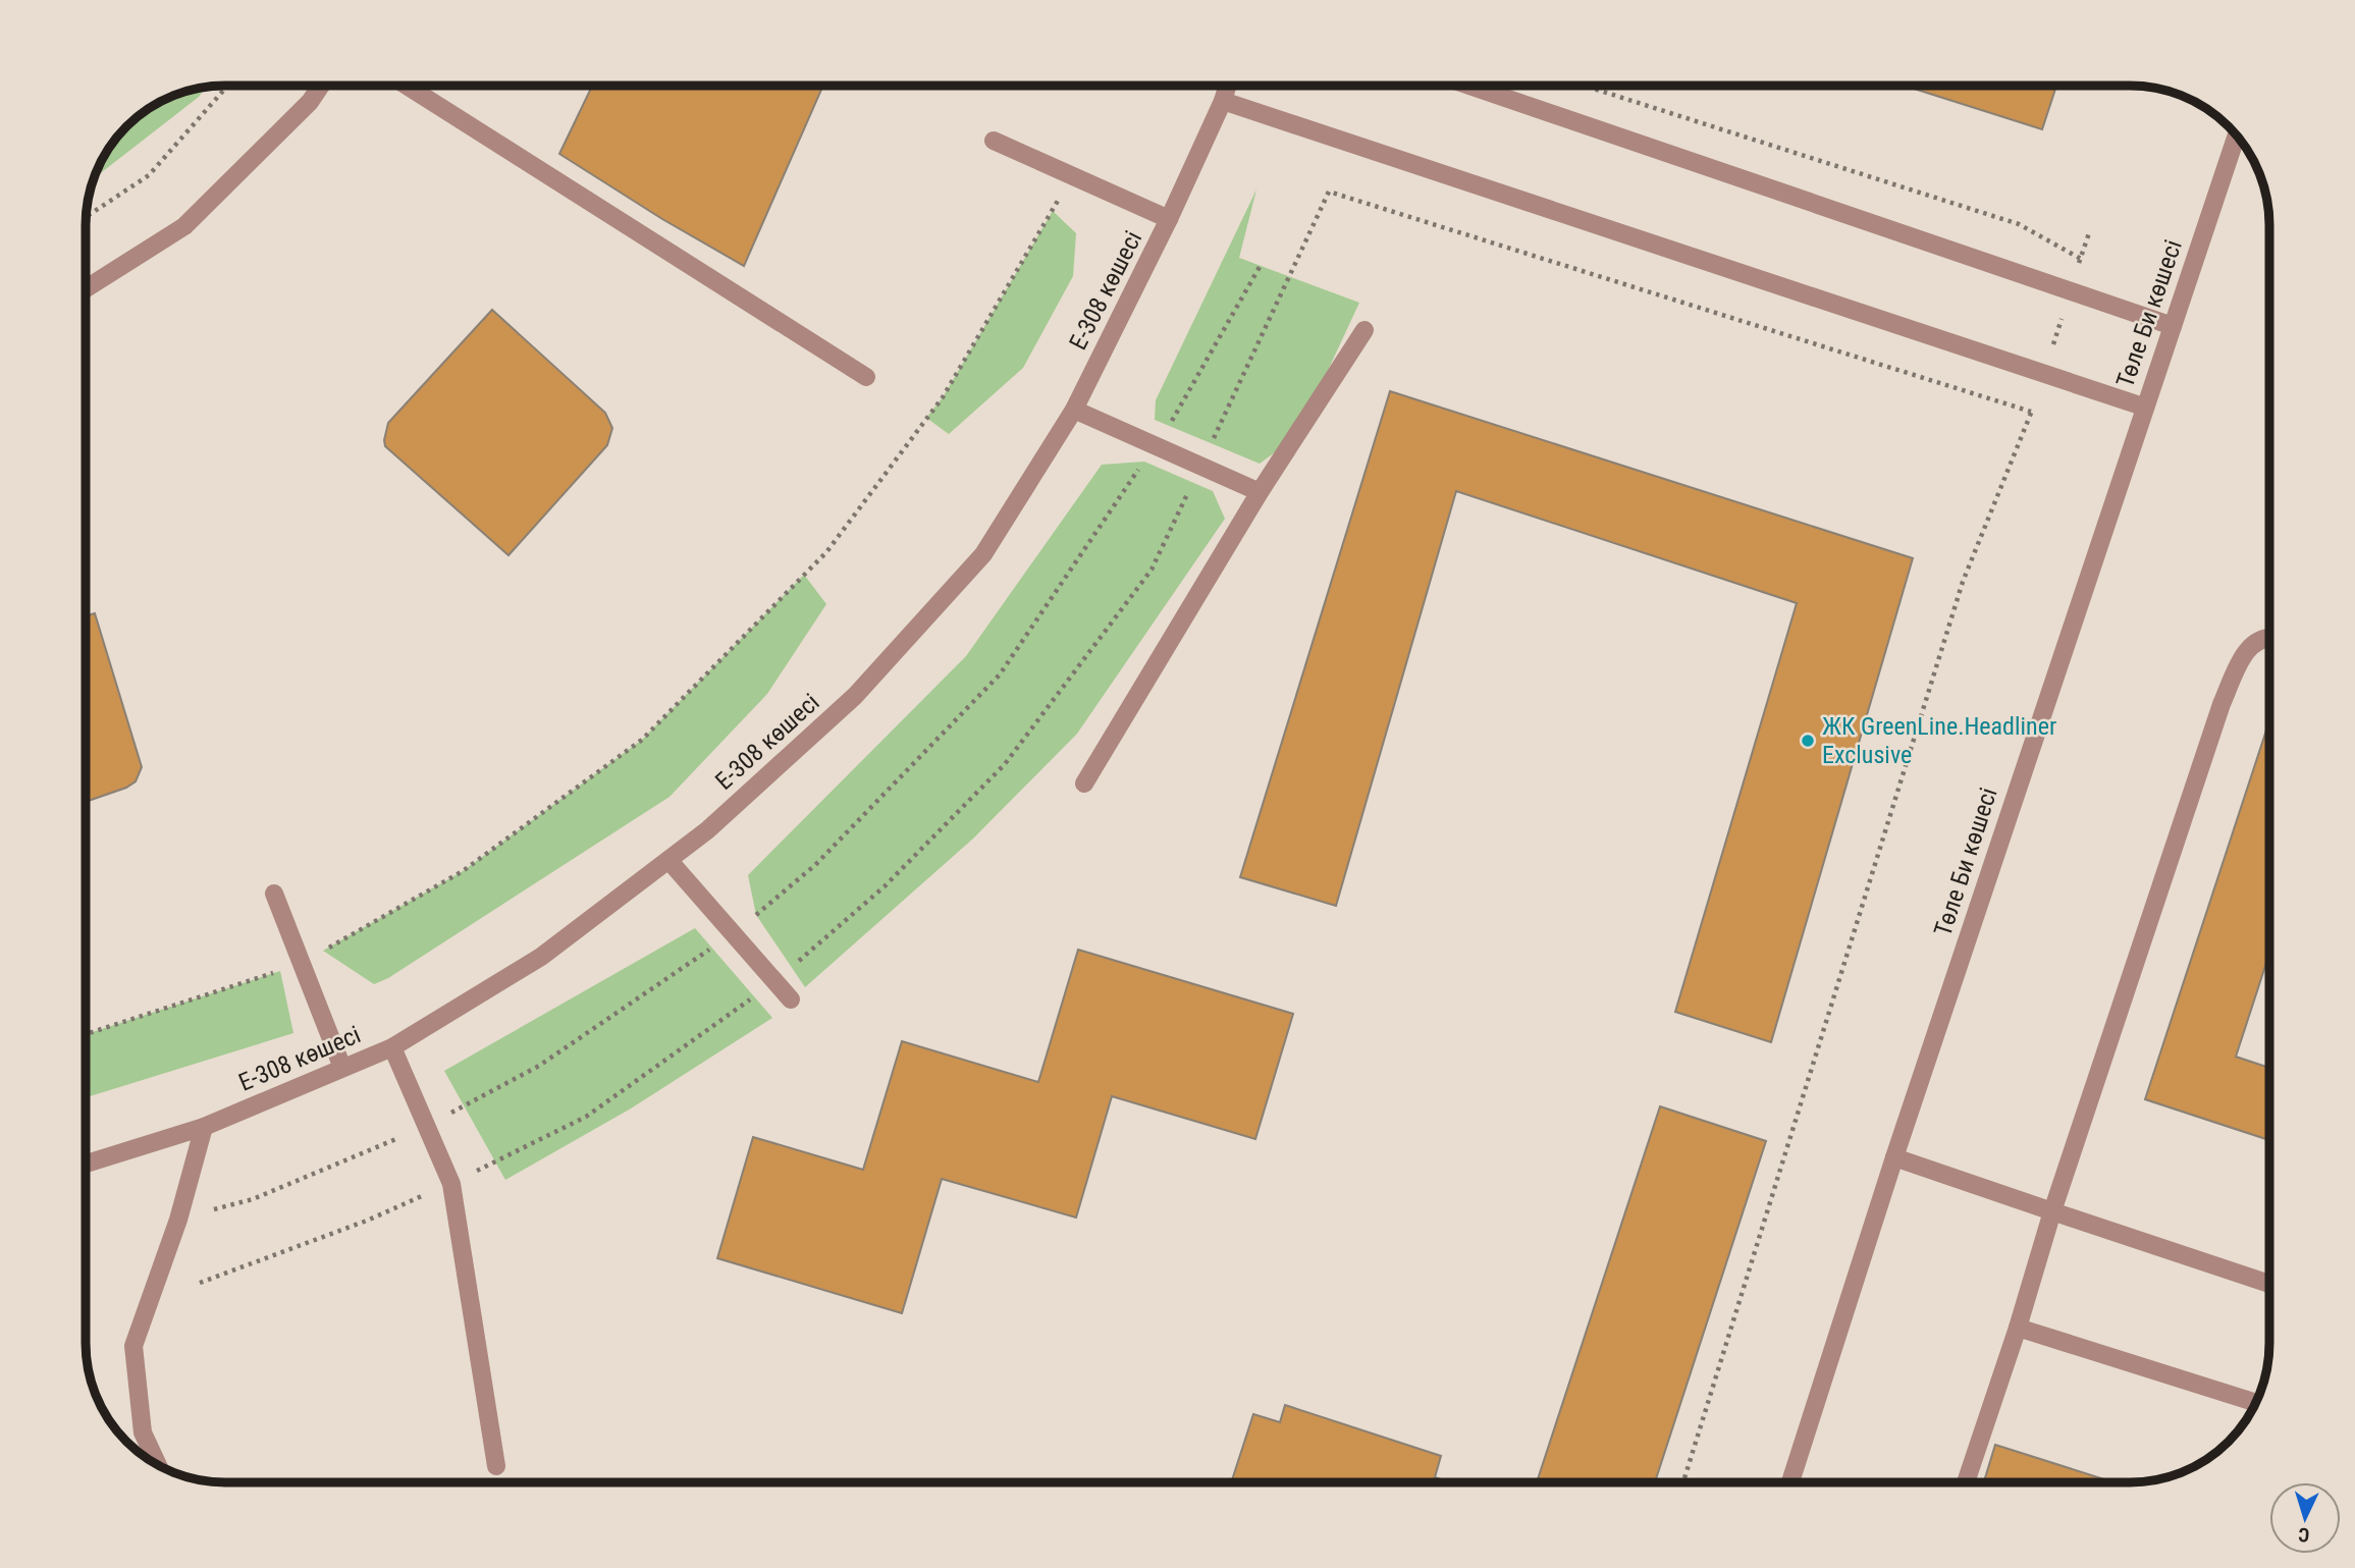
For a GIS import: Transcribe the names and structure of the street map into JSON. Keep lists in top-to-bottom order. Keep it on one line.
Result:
{"streets":{"street":["Е-308 көшесі","Төле Би көшесі"]},"places":["ЖК GreenLine.Headliner Exclusive"],"north":"bottom"}
